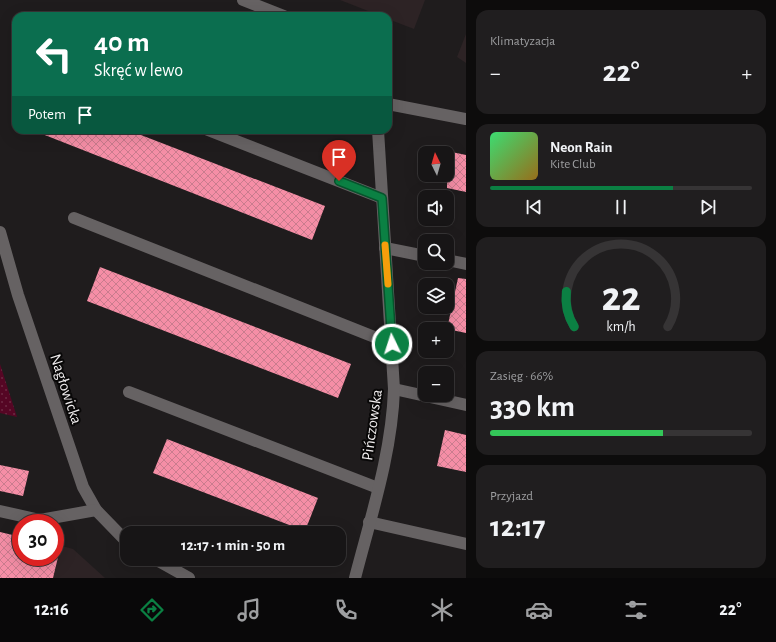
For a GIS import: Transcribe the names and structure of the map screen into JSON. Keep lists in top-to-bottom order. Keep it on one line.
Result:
{"streets":{"street":["Nagłowicka","Pińczowska"]},"north":"top","page":{"tile":["Klimatyzacja",["Zasięg · 66%","330 km"],["Przyjazd","12:17"]],"turn":["40 m","Skręć w lewo"],"heat":["−","22°","+"],"then":"Potem","song":["Neon Rain","Kite Club"],"map_buttons":["+","−"],"limit":"30","trip":"12:17 · 1 min · 50 m","tabs":["12:16","22°"],"gauge":["22","km/h"]}}
